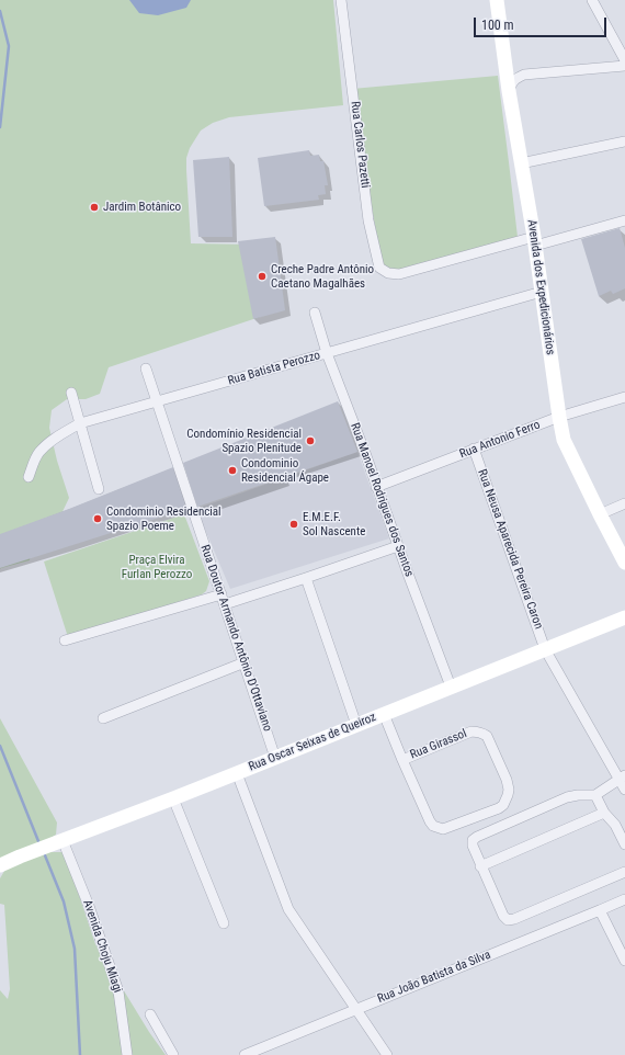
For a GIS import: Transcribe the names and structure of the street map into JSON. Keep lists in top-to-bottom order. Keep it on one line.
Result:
{"streets":{"street":["Rua Carlos Pazetti","Avenida dos Expedicionários","Rua Batista Perozzo","Rua Antonio Ferro","Rua Manoel Rodrigues dos Santos","Rua Neusa Aparecida Pereira Caron","Rua Doutor Armando Antônio D'Ottaviano","Rua Oscar Seixas de Queiroz","Rua Girassol","Avenida Choju Miagi","Rua João Batista da Silva"]},"crossings":[["Rua Carlos Pazetti","Avenida dos Expedicionários"],["Avenida dos Expedicionários","Rua Batista Perozzo"],["Avenida dos Expedicionários","Rua Antonio Ferro"],["Rua Batista Perozzo","Rua Manoel Rodrigues dos Santos"],["Rua Batista Perozzo","Rua Doutor Armando Antônio D'Ottaviano"],["Rua Antonio Ferro","Rua Manoel Rodrigues dos Santos"],["Rua Antonio Ferro","Rua Neusa Aparecida Pereira Caron"],["Rua Manoel Rodrigues dos Santos","Rua Oscar Seixas de Queiroz"],["Rua Neusa Aparecida Pereira Caron","Rua Oscar Seixas de Queiroz"],["Rua Doutor Armando Antônio D'Ottaviano","Rua Oscar Seixas de Queiroz"],["Rua Oscar Seixas de Queiroz","Rua Girassol"],["Rua Oscar Seixas de Queiroz","Avenida Choju Miagi"]],"parks":["Praça Elvira Furlan Perozzo"],"places":["Jardim Botânico","Creche Padre Antônio Caetano Magalhães","Condomínio Residencial Spazio Plenitude","Condominio Residencial Ágape","Condominio Residencial Spazio Poeme","E.M.E.F. Sol Nascente"],"scale_bar":"100 m"}
